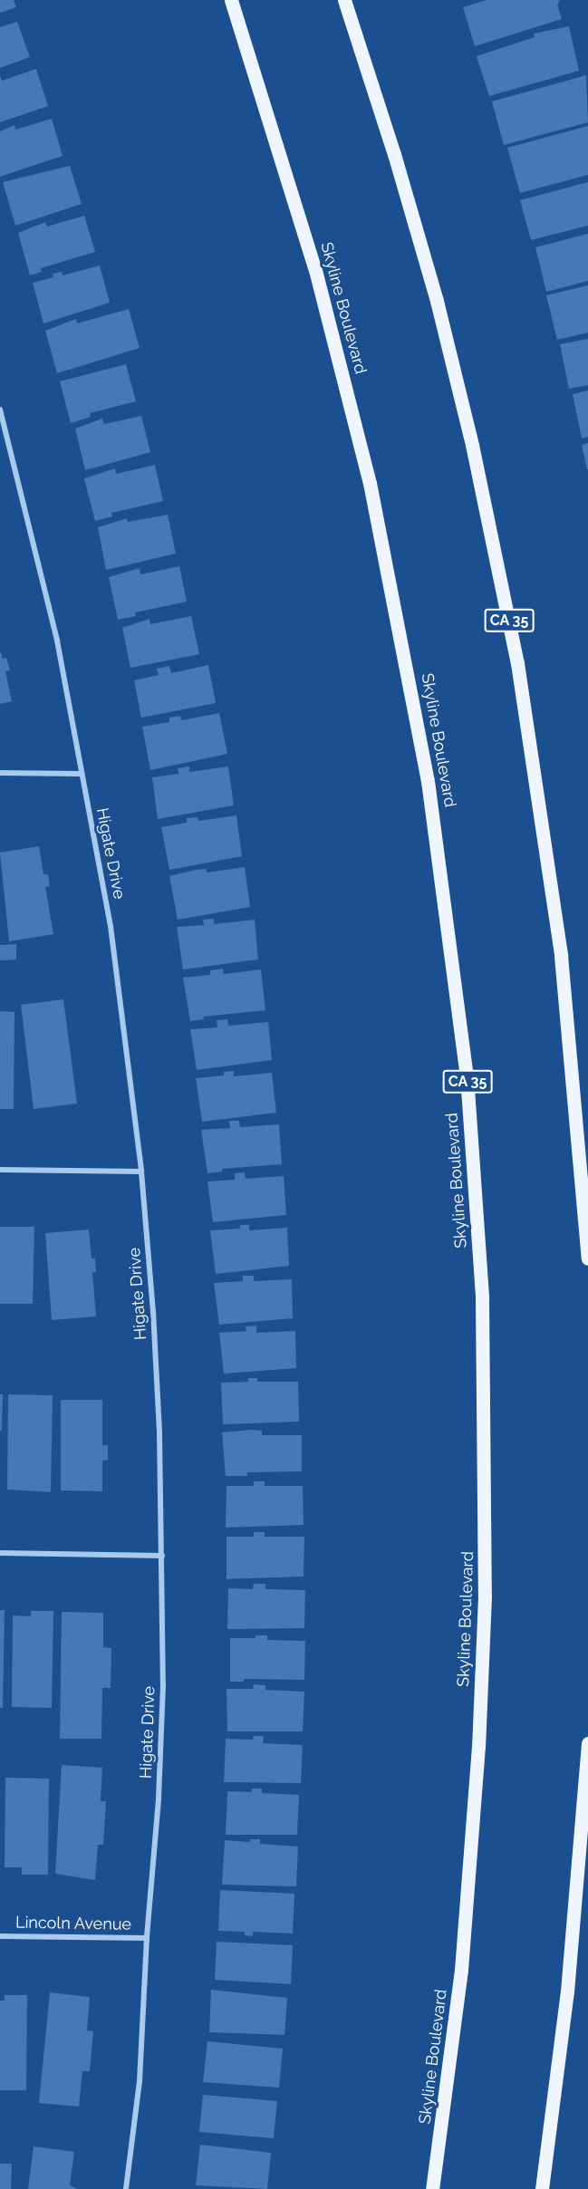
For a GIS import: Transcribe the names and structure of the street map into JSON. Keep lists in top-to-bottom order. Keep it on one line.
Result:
{"streets":{"main road":["Skyline Boulevard","CA 35"],"street":["Higate Drive","Lincoln Avenue"]},"crossings":[["Higate Drive","Lincoln Avenue"]]}
